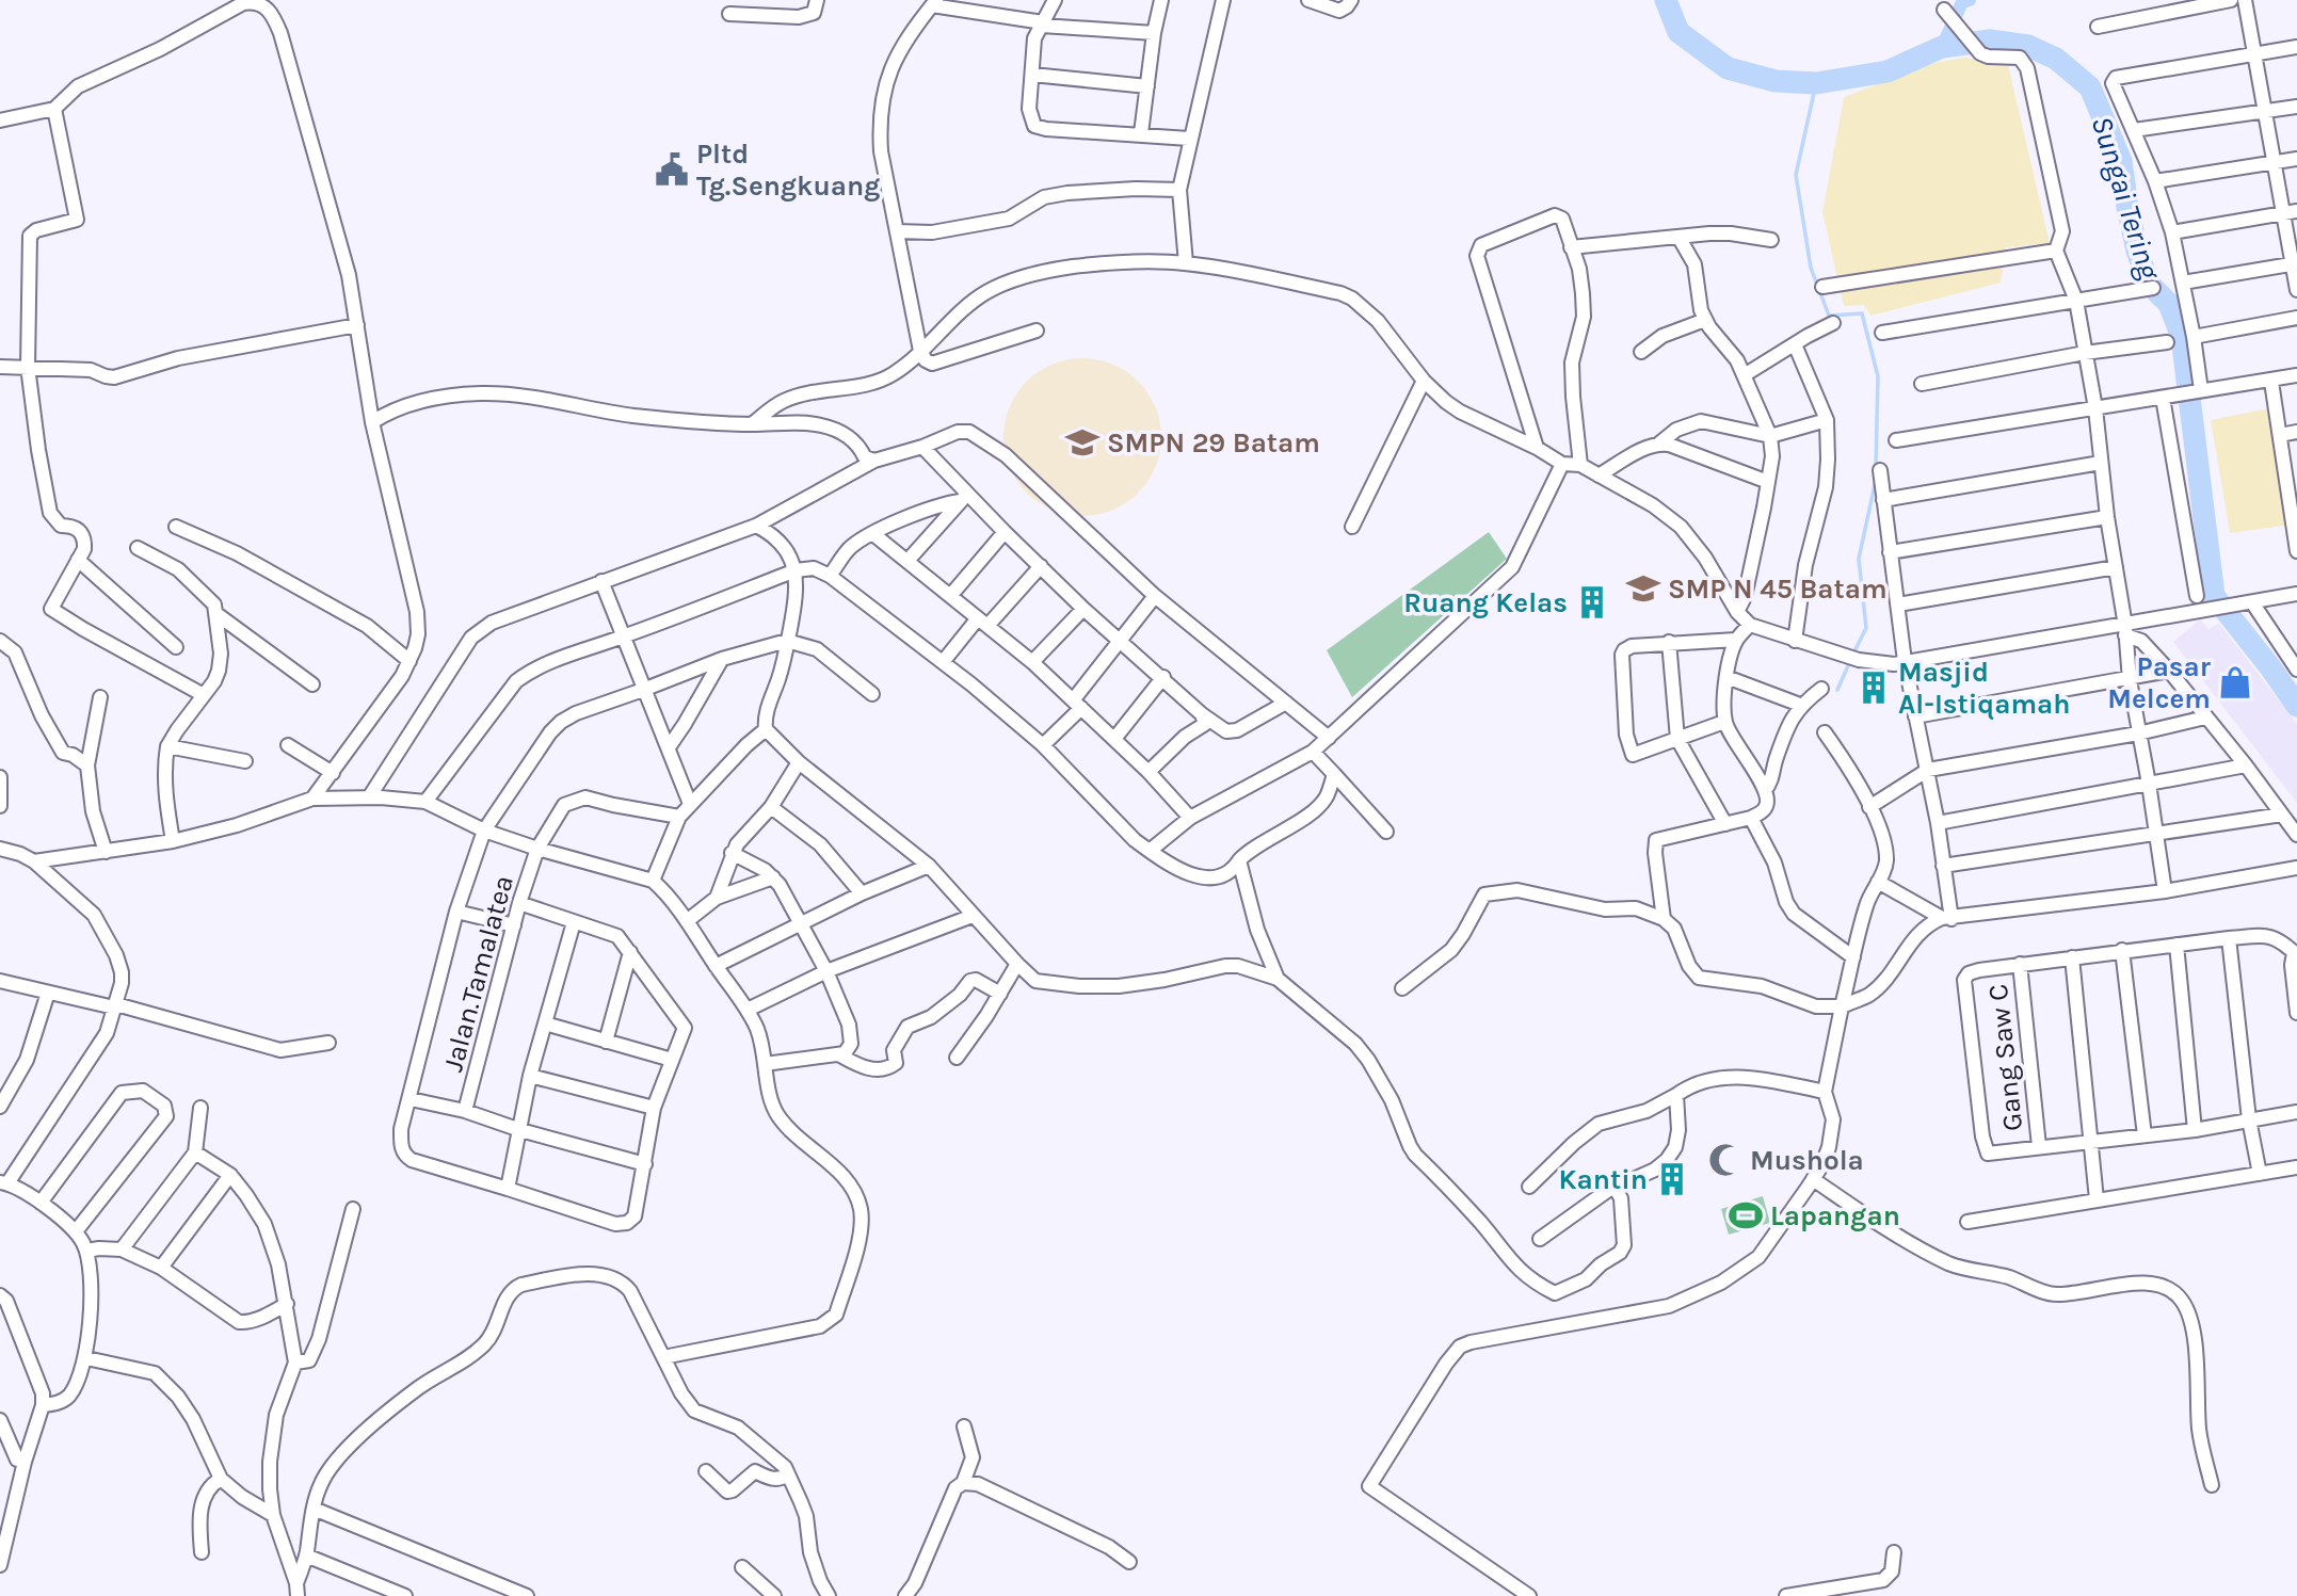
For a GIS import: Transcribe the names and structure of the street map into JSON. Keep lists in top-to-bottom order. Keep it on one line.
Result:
{"streets":{"street":["Jalan.Tamalatea","Gang Saw C"]},"water":["Sungai Tering"],"places":{"public building":["Pltd Tg.Sengkuang"],"school or university":["SMPN 29 Batam","SMP N 45 Batam"],"building":["Ruang Kelas","Masjid Al-Istiqamah","Kantin"],"shop":["Pasar Melcem"],"mosque":["Mushola"],"sports":["Lapangan"]}}
